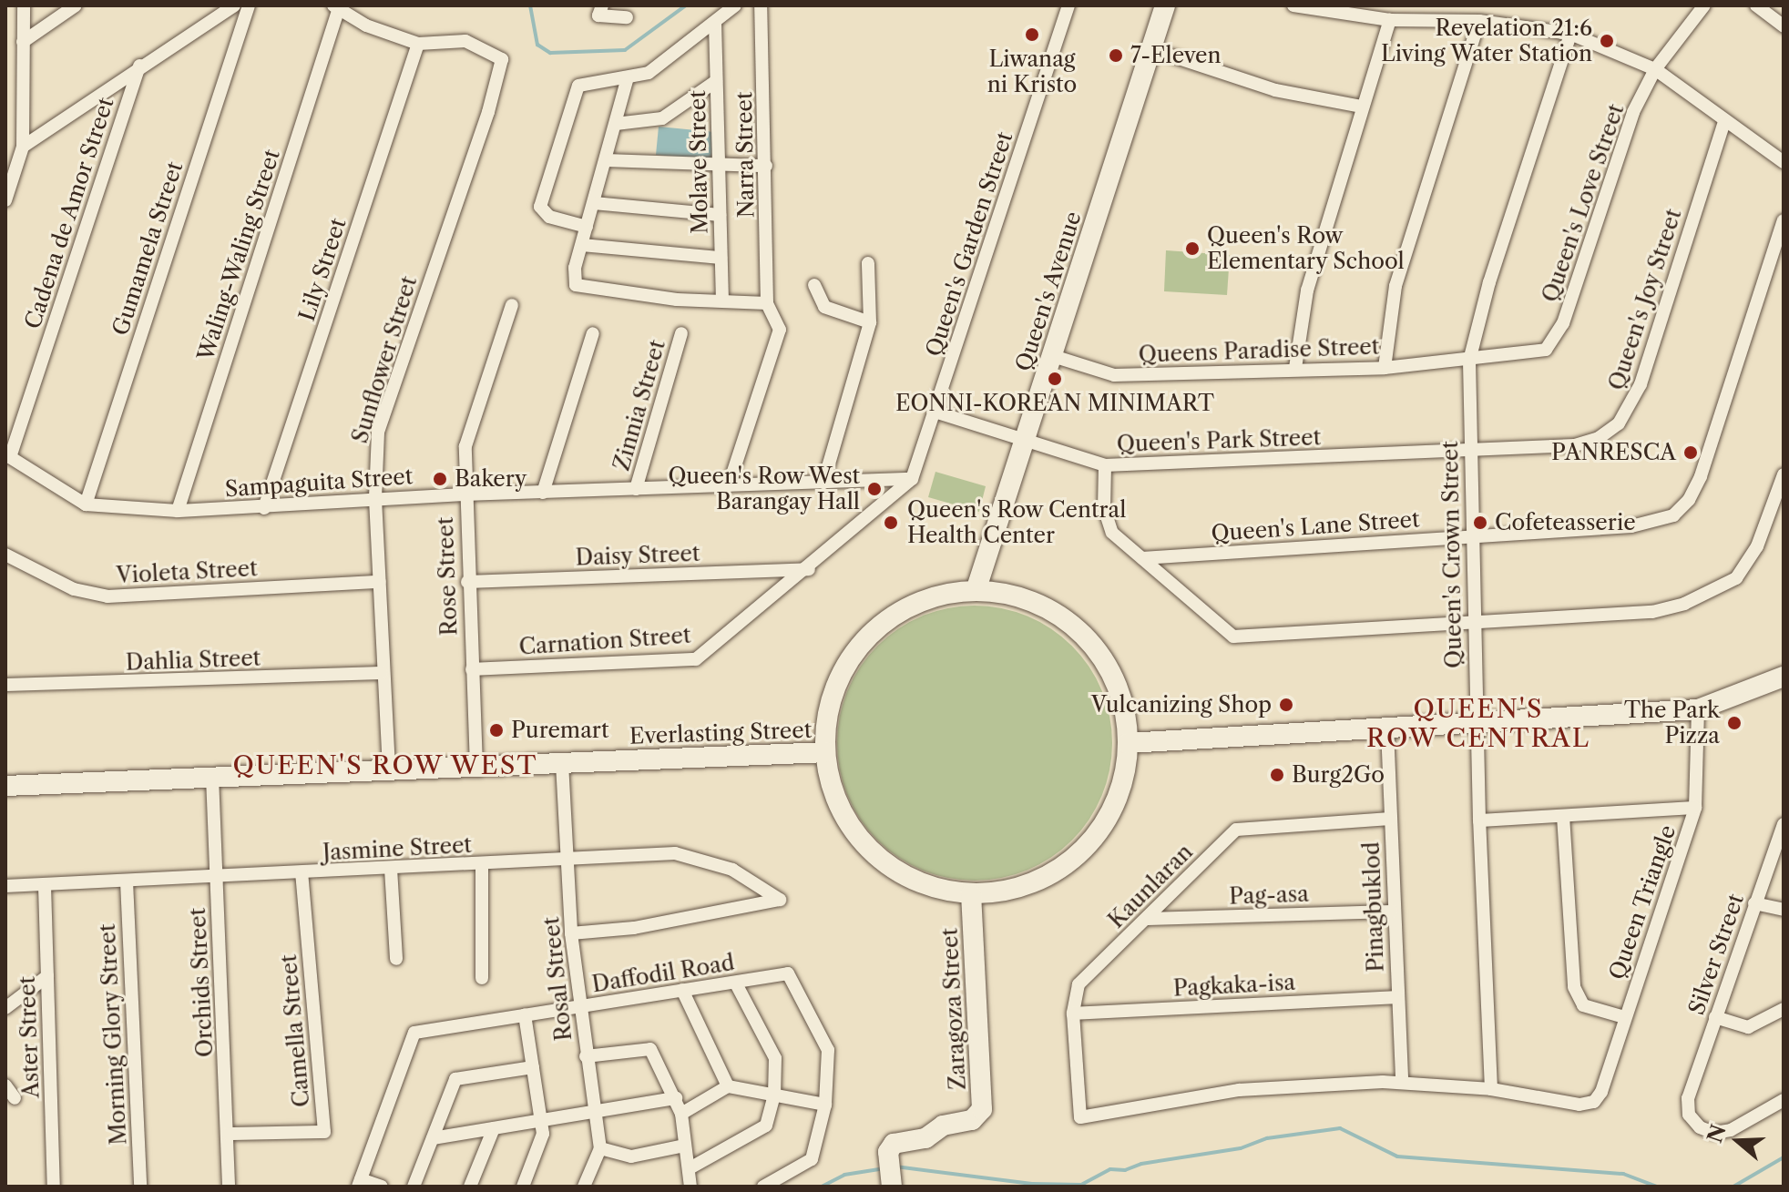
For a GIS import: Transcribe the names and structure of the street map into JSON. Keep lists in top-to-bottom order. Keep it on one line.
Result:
{"streets":{"street":["Narra Street","Molave Street","Queen's Love Street","Cadena de Amor Street","Queen's Garden Street","Gumamela Street","Waling-Waling Street","Lily Street","Queen's Avenue","Queen's Joy Street","Queens Paradise Street","Sunflower Street","Zinnia Street","Queen's Park Street","Sampaguita Street","Queen's Lane Street","Queen's Crown Street","Daisy Street","Violeta Street","Rose Street","Carnation Street","Dahlia Street","Everlasting Street","Jasmine Street","Kaunlaran","Pag-asa","Queen Triangle","Pinagbuklod","Silver Street","Daffodil Road","Rosal Street","Orchids Street","Pagkaka-isa","Zaragoza Street","Camella Street","Morning Glory Street","Aster Street"]},"crossings":[["Narra Street","Sampaguita Street"],["Queen's Love Street","Queens Paradise Street"],["Queen's Love Street","Queen's Crown Street"],["Cadena de Amor Street","Sampaguita Street"],["Queen's Garden Street","Queen's Park Street"],["Gumamela Street","Sampaguita Street"],["Waling-Waling Street","Sampaguita Street"],["Lily Street","Sunflower Street"],["Lily Street","Sampaguita Street"],["Queen's Avenue","Queens Paradise Street"],["Queen's Avenue","Queen's Park Street"],["Queen's Joy Street","Queen's Park Street"],["Queen's Joy Street","Queen's Crown Street"],["Queens Paradise Street","Queen's Crown Street"],["Sunflower Street","Sampaguita Street"],["Sunflower Street","Violeta Street"],["Sunflower Street","Dahlia Street"],["Sunflower Street","Everlasting Street"],["Zinnia Street","Sampaguita Street"],["Queen's Park Street","Queen's Crown Street"],["Sampaguita Street","Rose Street"],["Sampaguita Street","Carnation Street"],["Queen's Lane Street","Queen's Crown Street"],["Queen's Crown Street","Queen Triangle"],["Daisy Street","Rose Street"],["Daisy Street","Carnation Street"],["Rose Street","Carnation Street"],["Rose Street","Everlasting Street"],["Everlasting Street","Rosal Street"],["Everlasting Street","Orchids Street"],["Jasmine Street","Rosal Street"],["Jasmine Street","Orchids Street"],["Jasmine Street","Camella Street"],["Jasmine Street","Morning Glory Street"],["Jasmine Street","Aster Street"],["Kaunlaran","Pag-asa"],["Kaunlaran","Pinagbuklod"],["Kaunlaran","Pagkaka-isa"],["Pag-asa","Pinagbuklod"],["Pinagbuklod","Pagkaka-isa"],["Daffodil Road","Rosal Street"],["Orchids Street","Camella Street"]],"districts":["QUEEN'S ROW CENTRAL","QUEEN'S ROW WEST"],"places":["Liwanag ni Kristo","Revelation 21:6 Living Water Station","7-Eleven","Queen's Row Elementary School","EONNI-KOREAN MINIMART","PANRESCA","Bakery","Queen's Row West Barangay Hall","Queen's Row Central Health Center","Cofeteasserie","Vulcanizing Shop","The Park Pizza","Puremart","Burg2Go"],"north":"left"}
